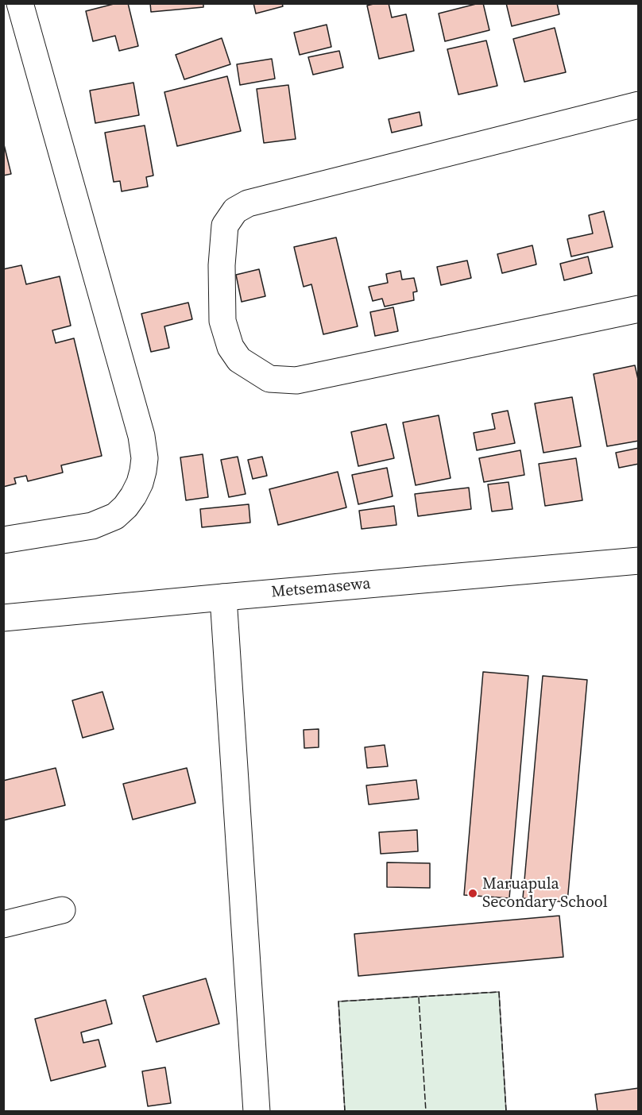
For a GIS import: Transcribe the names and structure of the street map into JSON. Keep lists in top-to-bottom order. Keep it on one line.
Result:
{"streets":{"street":["Metsemasewa"]},"places":["Maruapula Secondary School"]}
